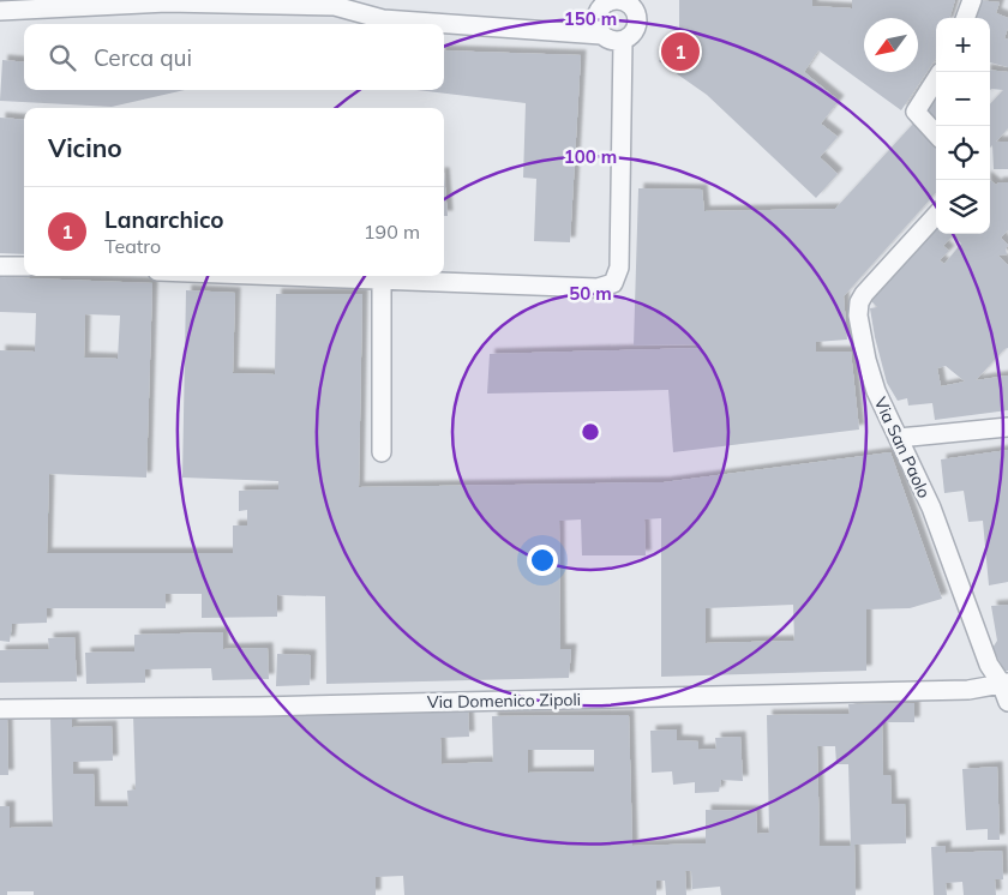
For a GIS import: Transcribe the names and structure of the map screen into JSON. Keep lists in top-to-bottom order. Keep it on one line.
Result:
{"streets":{"street":["Via San Paolo","Via Domenico Zipoli"]},"crossings":[["Via San Paolo","Via Domenico Zipoli"]],"north":"bottom left","page":{"map_buttons":["+","−"],"search":"Cerca qui","pins":"1","heading":"Vicino","list":[{"mark":"1","name":"Lanarchico","note":"Teatro","value":"190 m"}]},"rings":["150 m","100 m","50 m"]}
